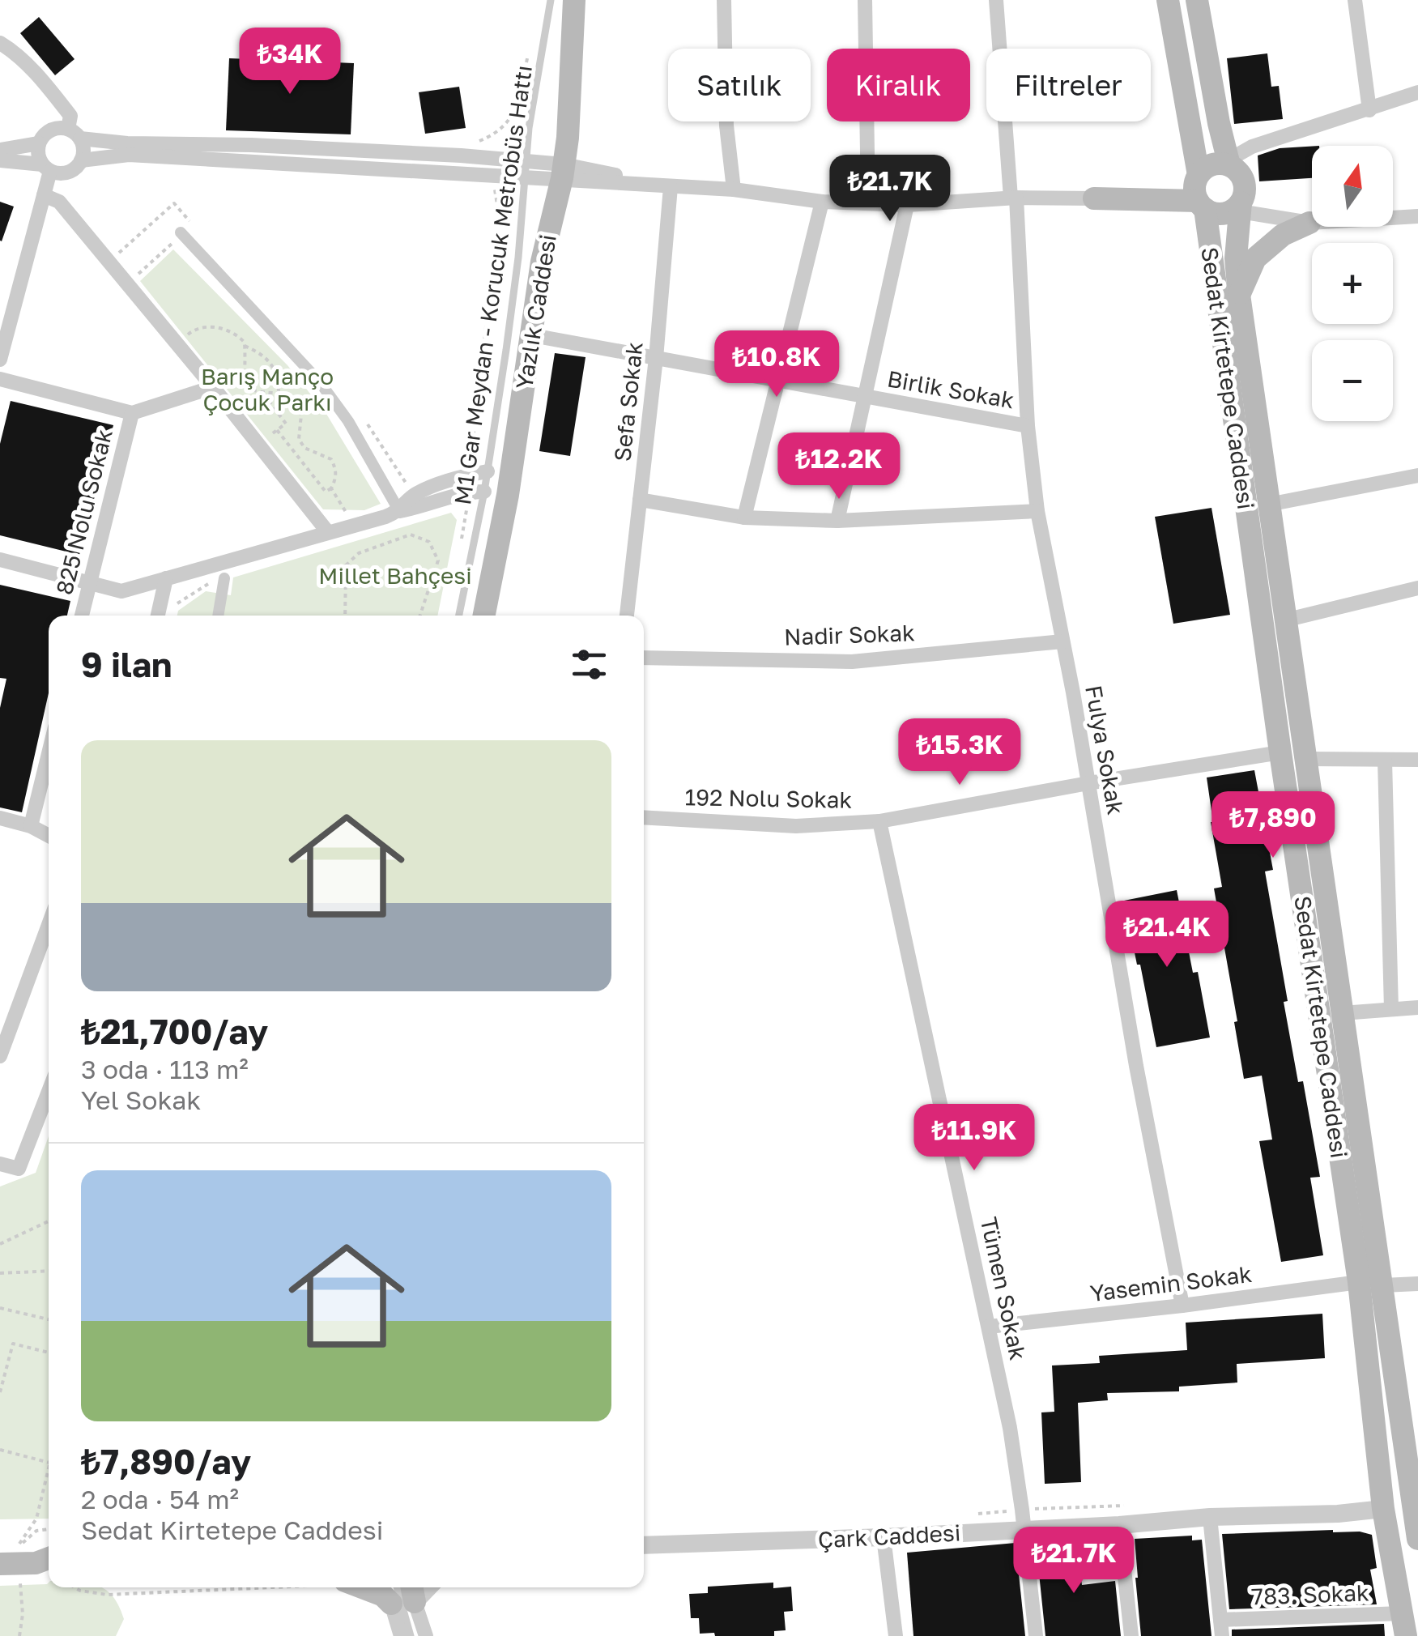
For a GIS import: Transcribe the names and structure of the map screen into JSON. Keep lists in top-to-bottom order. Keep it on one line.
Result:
{"streets":{"main road":["Yazlık Caddesi","Sedat Kirtetepe Caddesi"],"street":["Birlik Sokak","Sefa Sokak","825 Nolu Sokak","Nadir Sokak","Fulya Sokak","192 Nolu Sokak","Yasemin Sokak","Tümen Sokak","Çark Caddesi","783. Sokak"],"lane":["M1 Gar Meydan - Korucuk Metrobüs Hattı"]},"crossings":[["Yazlık Caddesi","Birlik Sokak"],["Sedat Kirtetepe Caddesi","192 Nolu Sokak"],["Sedat Kirtetepe Caddesi","Yasemin Sokak"],["Sedat Kirtetepe Caddesi","Çark Caddesi"],["Sedat Kirtetepe Caddesi","783. Sokak"],["Birlik Sokak","Sefa Sokak"],["Birlik Sokak","Fulya Sokak"],["Nadir Sokak","Fulya Sokak"],["Fulya Sokak","192 Nolu Sokak"],["Fulya Sokak","Yasemin Sokak"],["192 Nolu Sokak","Tümen Sokak"],["Yasemin Sokak","Tümen Sokak"],["Tümen Sokak","Çark Caddesi"]],"parks":["Barış Manço Çocuk Parkı","Millet Bahçesi"],"north":"top","page":{"price":["₺34K","₺21.7K","₺10.8K","₺12.2K","₺15.3K","₺7,890","₺21.4K","₺11.9K","₺21.7K"],"chip":["Satılık","Kiralık","Filtreler"],"map_buttons":["+","−"],"heading":"9 ilan","list":[{"name":"₺21,700/ay","note":"3 oda · 113 m² · Yel Sokak"},{"name":"₺7,890/ay","note":"2 oda · 54 m² · Sedat Kirtetepe Caddesi"}]}}
